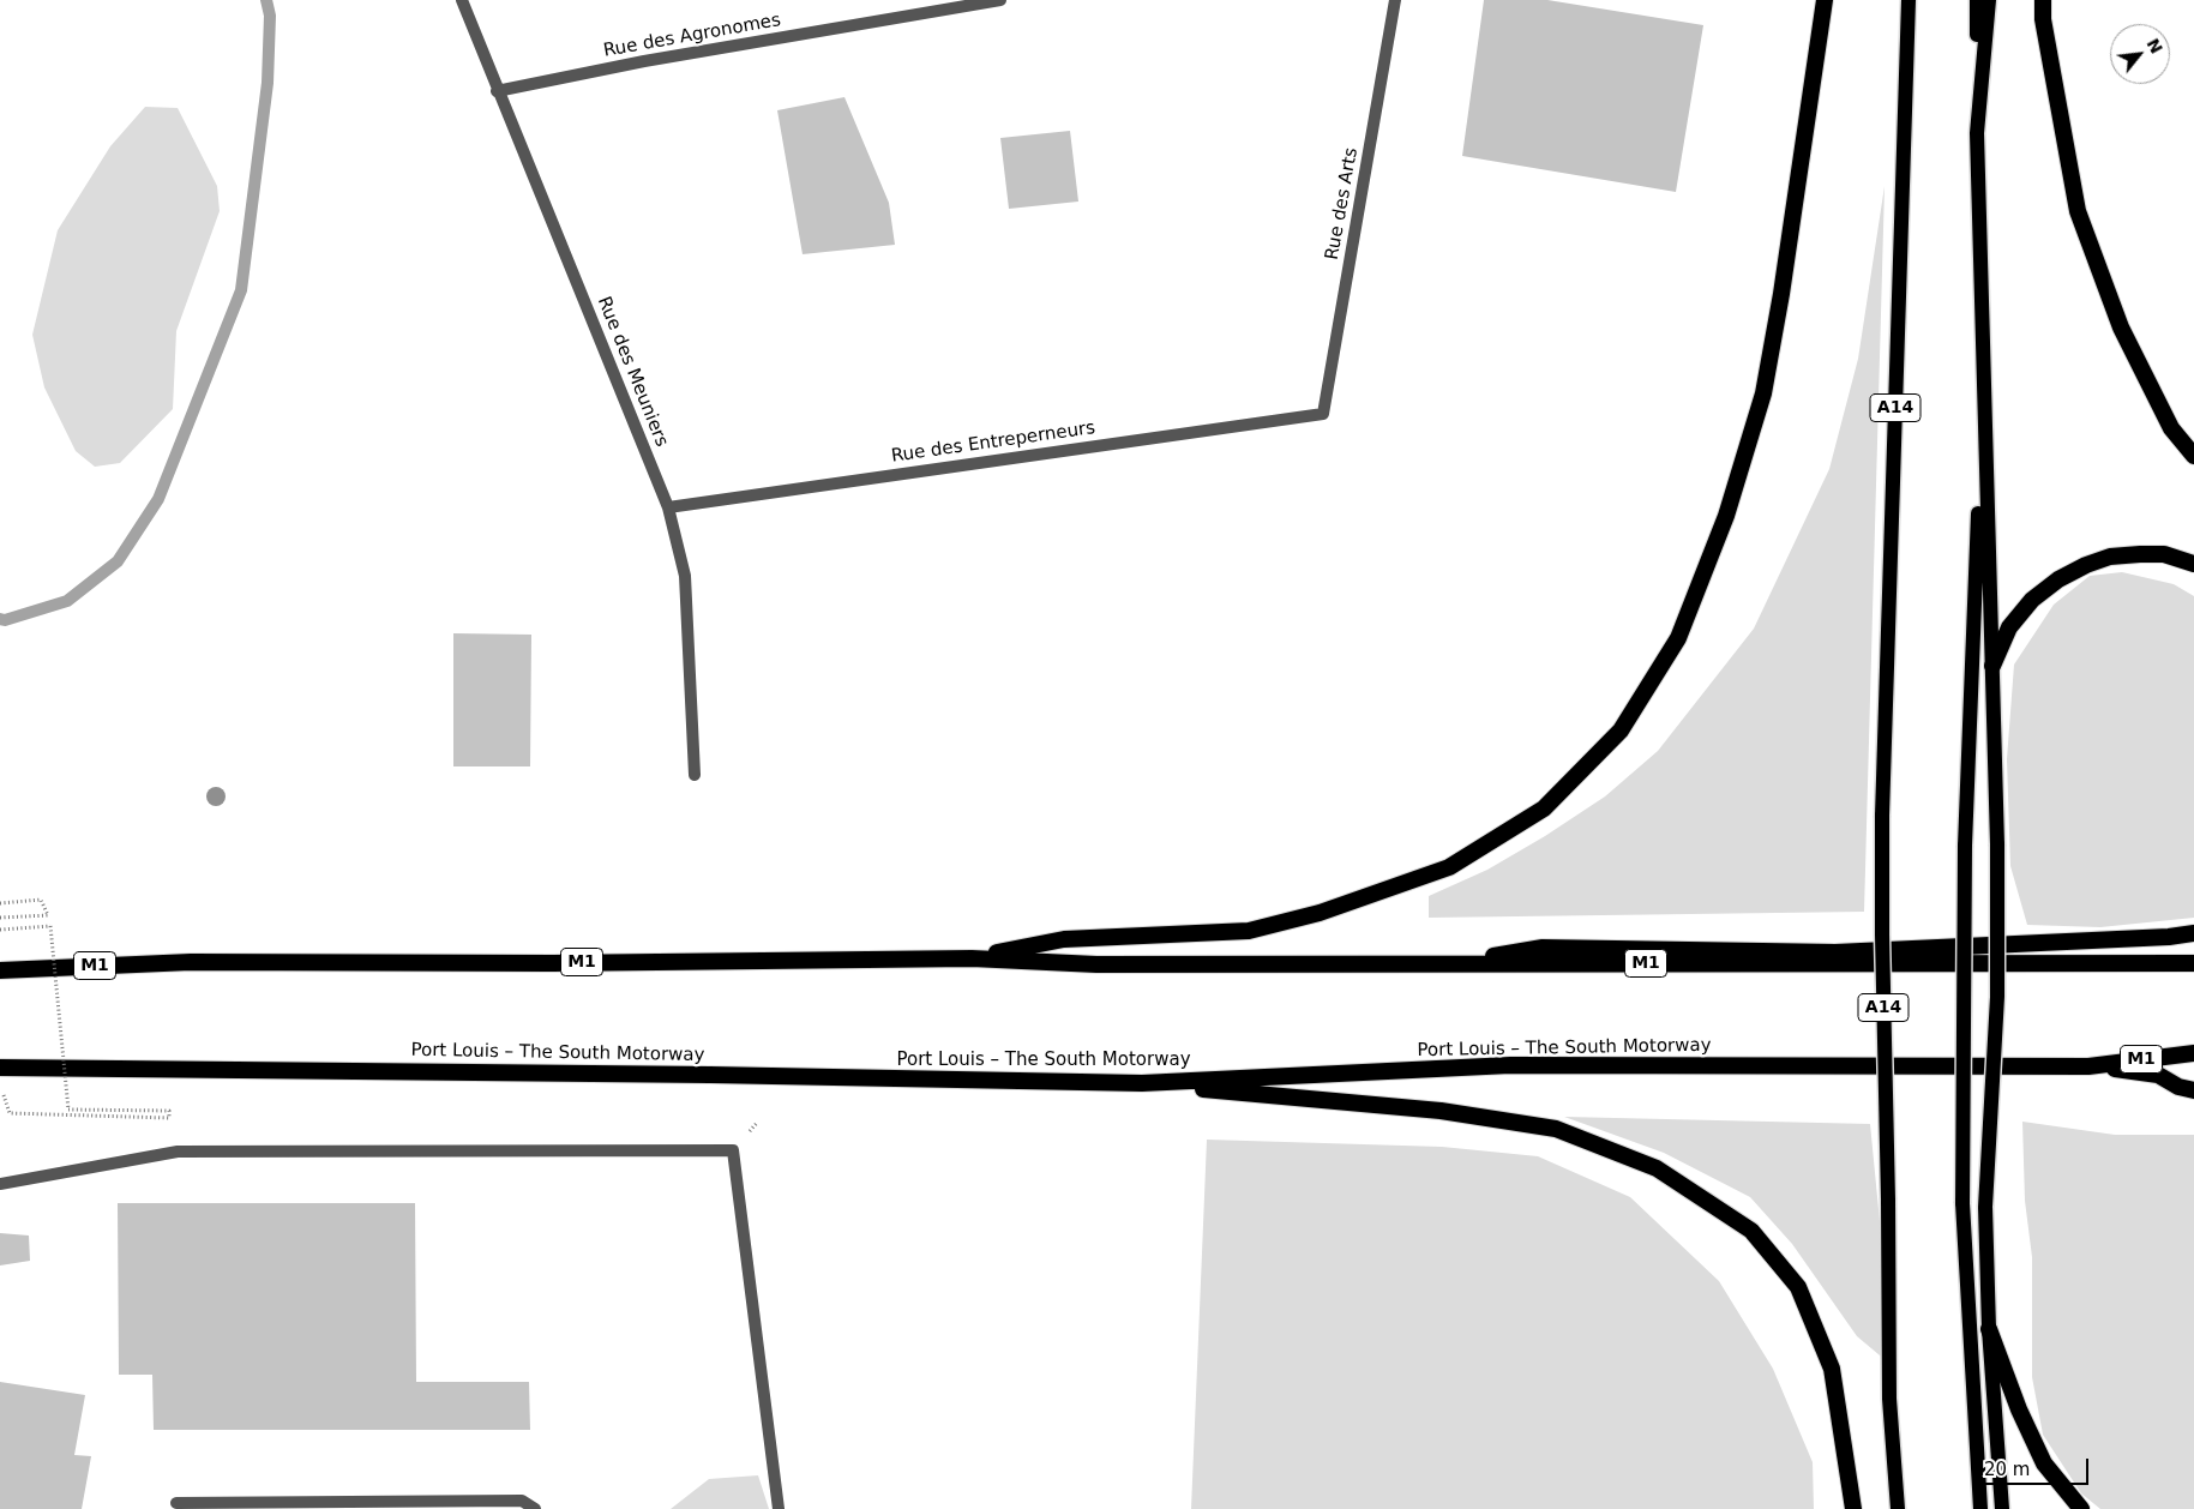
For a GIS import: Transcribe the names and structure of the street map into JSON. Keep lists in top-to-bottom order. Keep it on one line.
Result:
{"streets":{"highway":["M1","Port Louis – The South Motorway"],"main road":["A14"],"street":["Rue des Agronomes","Rue des Arts","Rue des Meuniers","Rue des Entreperneurs"]},"crossings":[["Rue des Agronomes","Rue des Meuniers"],["Rue des Arts","Rue des Entreperneurs"],["Rue des Meuniers","Rue des Entreperneurs"]],"scale_bar":"20 m","north":"top right"}
